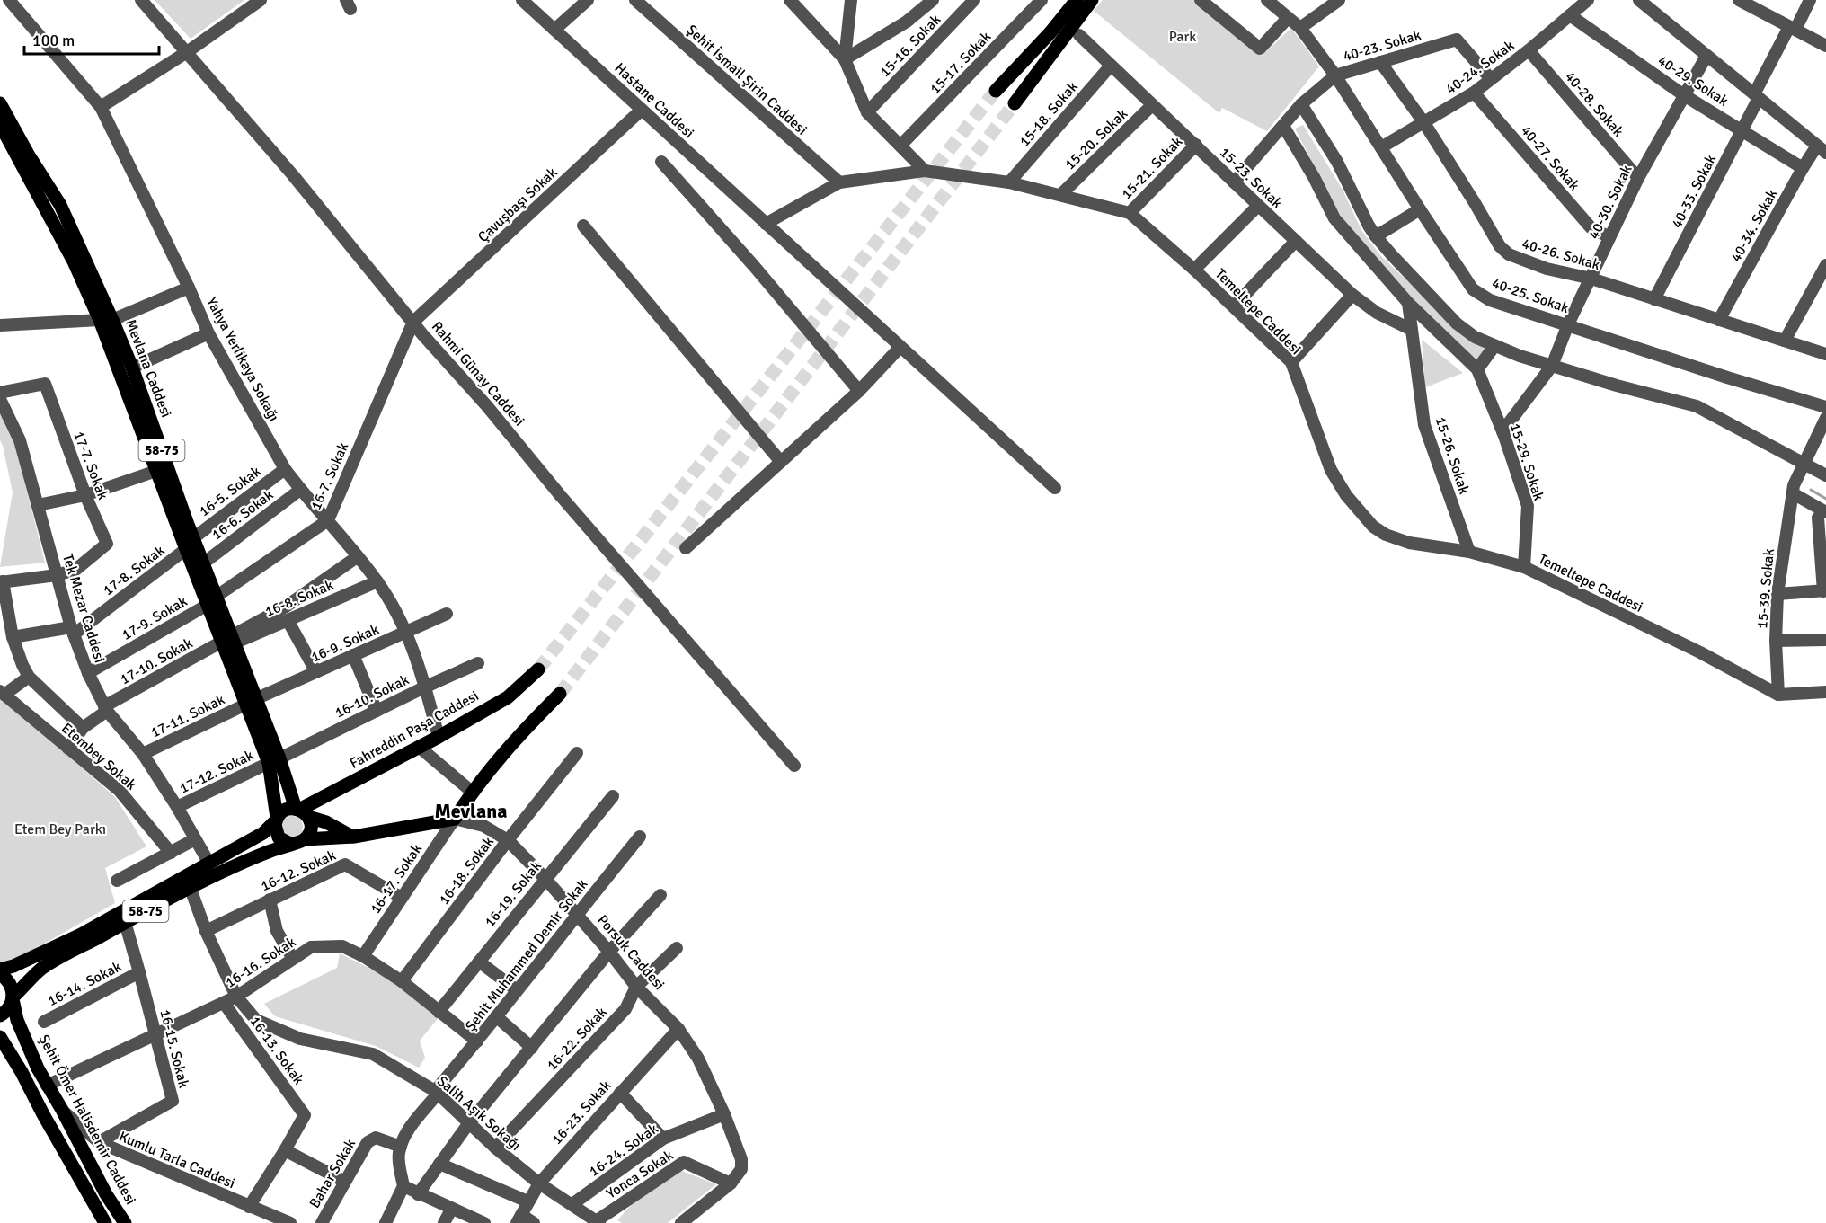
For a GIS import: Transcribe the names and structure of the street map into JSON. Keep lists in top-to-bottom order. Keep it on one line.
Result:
{"streets":{"main road":["Mevlana Caddesi","58-75","Fahreddin Paşa Caddesi","Porsuk Caddesi","Şehit Ömer Halisdemir Caddesi"],"street":["15-16. Sokak","40-23. Sokak","15-17. Sokak","40-24. Sokak","Şehit İsmail Şirin Caddesi","40-29. Sokak","Hastane Caddesi","40-28. Sokak","15-18. Sokak","15-20. Sokak","40-27. Sokak","15-21. Sokak","15-23. Sokak","40-33. Sokak","40-30. Sokak","Çavuşbaşı Sokak","40-34. Sokak","40-26. Sokak","40-25. Sokak","Temeltepe Caddesi","Yahya Yerlikaya Sokağı","Rahmi Günay Caddesi","15-26. Sokak","15-29. Sokak","17-7. Sokak","16-7. Sokak","16-5. Sokak","16-6. Sokak","17-8. Sokak","15-39. Sokak","16-8. Sokak","Tek Mezar Caddesi","17-9. Sokak","16-9. Sokak","17-10. Sokak","16-10. Sokak","17-11. Sokak","Etembey Sokak","17-12. Sokak","16-12. Sokak","16-18. Sokak","16-17. Sokak","16-19. Sokak","Şehit Muhammed Demir Sokak","16-16. Sokak","16-14. Sokak","16-22. Sokak","16-15. Sokak","16-13. Sokak","16-23. Sokak","Salih Aşık Sokağı","16-24. Sokak","Kumlu Tarla Caddesi","Bahar Sokak","Yonca Sokak"]},"crossings":[["40-23. Sokak","40-24. Sokak"],["40-23. Sokak","15-23. Sokak"],["40-23. Sokak","40-26. Sokak"],["40-23. Sokak","40-25. Sokak"],["40-24. Sokak","40-29. Sokak"],["40-24. Sokak","40-28. Sokak"],["40-24. Sokak","40-27. Sokak"],["40-24. Sokak","40-26. Sokak"],["40-24. Sokak","40-25. Sokak"],["Şehit İsmail Şirin Caddesi","Temeltepe Caddesi"],["40-29. Sokak","40-33. Sokak"],["40-29. Sokak","40-30. Sokak"],["40-29. Sokak","40-34. Sokak"],["Hastane Caddesi","Çavuşbaşı Sokak"],["Hastane Caddesi","Temeltepe Caddesi"],["40-28. Sokak","40-30. Sokak"],["15-18. Sokak","15-23. Sokak"],["15-18. Sokak","Temeltepe Caddesi"],["15-20. Sokak","15-23. Sokak"],["15-20. Sokak","Temeltepe Caddesi"],["40-27. Sokak","40-30. Sokak"],["15-21. Sokak","15-23. Sokak"],["15-21. Sokak","Temeltepe Caddesi"],["15-23. Sokak","15-26. Sokak"],["40-33. Sokak","40-26. Sokak"],["40-30. Sokak","40-26. Sokak"],["40-30. Sokak","40-25. Sokak"],["40-30. Sokak","15-29. Sokak"],["Çavuşbaşı Sokak","Rahmi Günay Caddesi"],["Çavuşbaşı Sokak","16-7. Sokak"],["40-34. Sokak","40-26. Sokak"],["Temeltepe Caddesi","15-26. Sokak"],["Temeltepe Caddesi","15-29. Sokak"],["Temeltepe Caddesi","15-39. Sokak"],["Yahya Yerlikaya Sokağı","16-7. Sokak"],["Yahya Yerlikaya Sokağı","16-5. Sokak"],["Yahya Yerlikaya Sokağı","16-6. Sokak"],["Yahya Yerlikaya Sokağı","16-8. Sokak"],["Yahya Yerlikaya Sokağı","16-9. Sokak"],["Yahya Yerlikaya Sokağı","16-10. Sokak"],["Yahya Yerlikaya Sokağı","Fahreddin Paşa Caddesi"],["Mevlana Caddesi","58-75"],["Mevlana Caddesi","16-7. Sokak"],["Mevlana Caddesi","16-5. Sokak"],["Mevlana Caddesi","16-6. Sokak"],["Mevlana Caddesi","17-8. Sokak"],["Mevlana Caddesi","16-8. Sokak"],["Mevlana Caddesi","17-9. Sokak"],["Mevlana Caddesi","16-9. Sokak"],["Mevlana Caddesi","17-10. Sokak"],["Mevlana Caddesi","16-10. Sokak"],["Mevlana Caddesi","17-11. Sokak"],["Mevlana Caddesi","Fahreddin Paşa Caddesi"],["Mevlana Caddesi","17-12. Sokak"],["Mevlana Caddesi","Porsuk Caddesi"],["Rahmi Günay Caddesi","16-7. Sokak"],["58-75","Tek Mezar Caddesi"],["58-75","Fahreddin Paşa Caddesi"],["58-75","Porsuk Caddesi"],["58-75","16-15. Sokak"],["58-75","Salih Aşık Sokağı"],["58-75","Şehit Ömer Halisdemir Caddesi"],["17-7. Sokak","Tek Mezar Caddesi"],["16-7. Sokak","17-9. Sokak"],["16-5. Sokak","17-8. Sokak"],["17-8. Sokak","Tek Mezar Caddesi"],["16-8. Sokak","17-10. Sokak"],["Tek Mezar Caddesi","17-9. Sokak"],["Tek Mezar Caddesi","17-10. Sokak"],["Tek Mezar Caddesi","17-11. Sokak"],["Tek Mezar Caddesi","17-12. Sokak"],["16-9. Sokak","17-11. Sokak"],["16-10. Sokak","17-12. Sokak"],["Fahreddin Paşa Caddesi","Porsuk Caddesi"],["16-12. Sokak","16-17. Sokak"],["16-12. Sokak","Salih Aşık Sokağı"],["16-18. Sokak","Porsuk Caddesi"],["16-18. Sokak","16-16. Sokak"],["16-17. Sokak","Porsuk Caddesi"],["16-17. Sokak","16-16. Sokak"],["16-19. Sokak","Porsuk Caddesi"],["16-19. Sokak","16-16. Sokak"],["Porsuk Caddesi","Şehit Muhammed Demir Sokak"],["Porsuk Caddesi","16-22. Sokak"],["Porsuk Caddesi","16-23. Sokak"],["Porsuk Caddesi","16-24. Sokak"],["Porsuk Caddesi","Yonca Sokak"],["Şehit Muhammed Demir Sokak","16-16. Sokak"],["Şehit Muhammed Demir Sokak","Salih Aşık Sokağı"],["Şehit Muhammed Demir Sokak","Bahar Sokak"],["16-16. Sokak","16-15. Sokak"],["16-16. Sokak","16-13. Sokak"],["16-16. Sokak","Salih Aşık Sokağı"],["16-16. Sokak","Şehit Ömer Halisdemir Caddesi"],["16-14. Sokak","16-15. Sokak"],["16-22. Sokak","Salih Aşık Sokağı"],["16-15. Sokak","Kumlu Tarla Caddesi"],["16-23. Sokak","Salih Aşık Sokağı"],["Salih Aşık Sokağı","16-24. Sokak"],["Salih Aşık Sokağı","Yonca Sokak"],["Şehit Ömer Halisdemir Caddesi","Kumlu Tarla Caddesi"]],"districts":["Mevlana"],"parks":["Park","Etem Bey Parkı"],"scale_bar":"100 m"}
